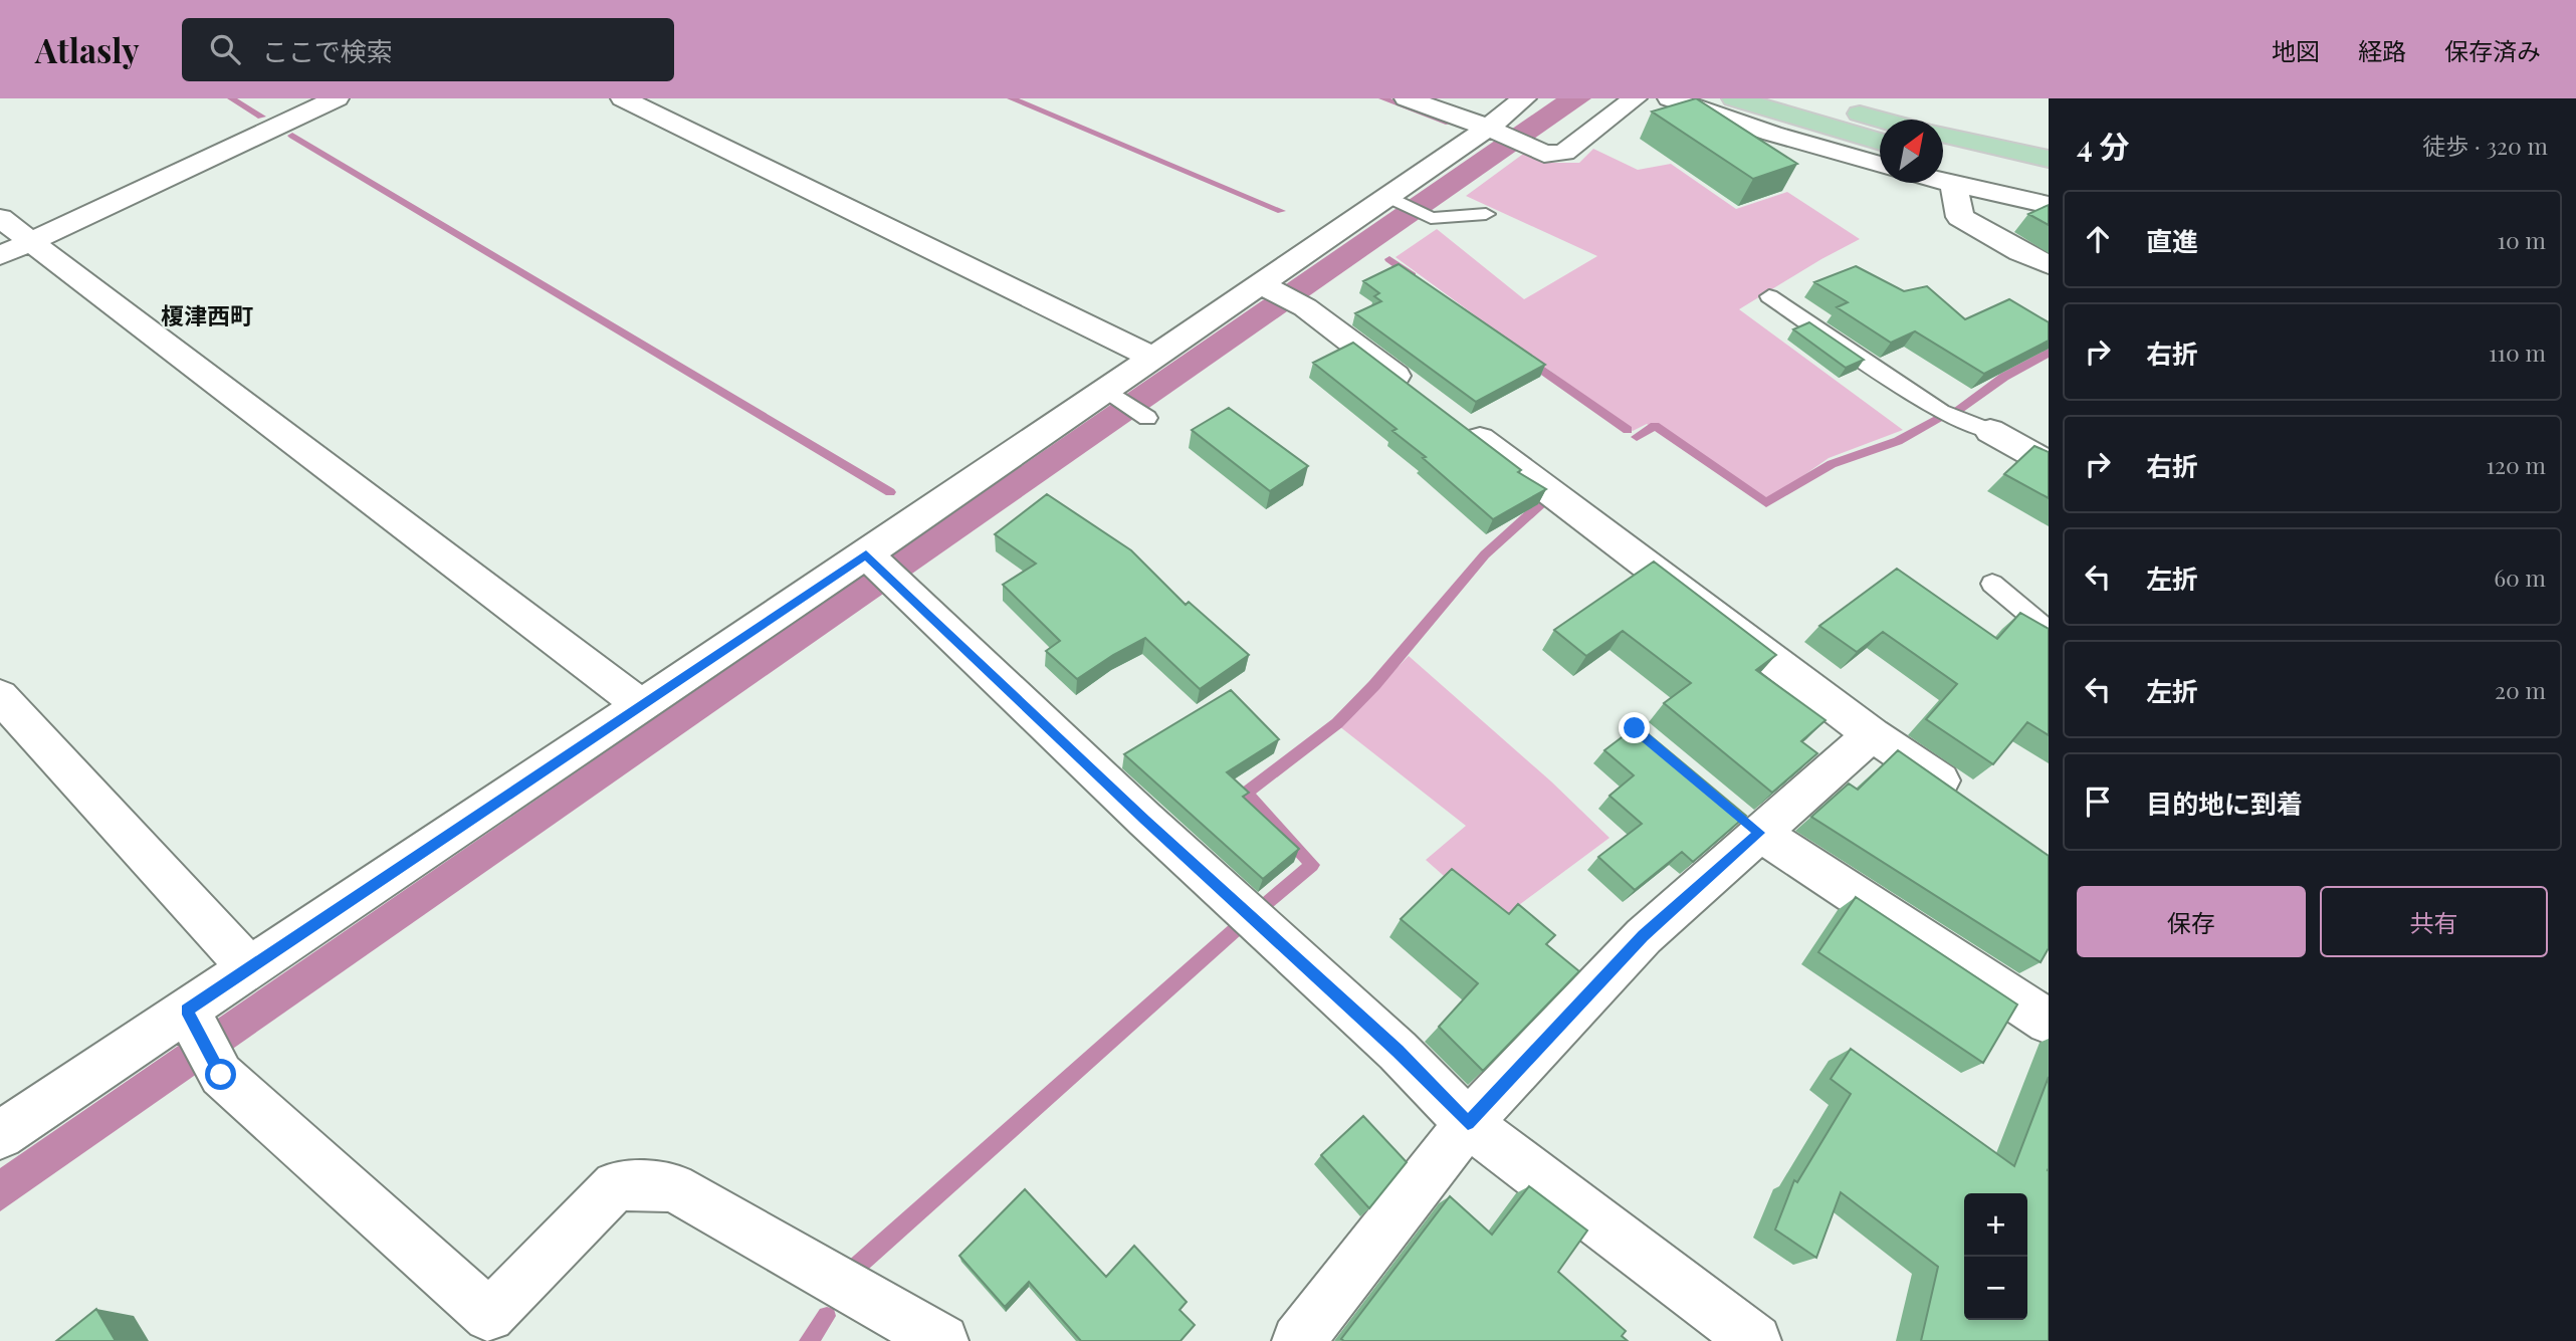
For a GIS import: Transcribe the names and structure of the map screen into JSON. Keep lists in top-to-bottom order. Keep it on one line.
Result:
{"districts":["榎津西町"],"north":"top right","page":{"header":"Atlasly","search":"ここで検索","nav":["地図","経路","保存済み"],"heading":["4 分","徒歩 · 320 m"],"list":[["直進","10 m"],["右折","110 m"],["右折","120 m"],["左折","60 m"],["左折","20 m"],"目的地に到着"],"buttons":["保存","共有"],"map_buttons":["+","−"]}}
